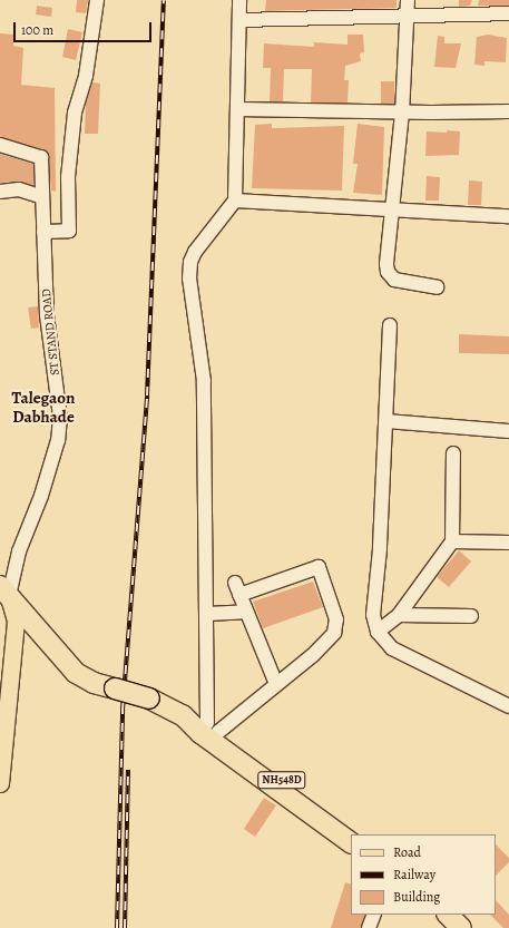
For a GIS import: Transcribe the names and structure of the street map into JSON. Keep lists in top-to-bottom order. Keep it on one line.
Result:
{"streets":{"highway":["NH548D"],"street":["ST STAND ROAD"]},"crossings":[["ST STAND ROAD","NH548D"]],"districts":["Talegaon Dabhade"],"legend":["Road","Railway","Building"],"scale_bar":"100 m"}
